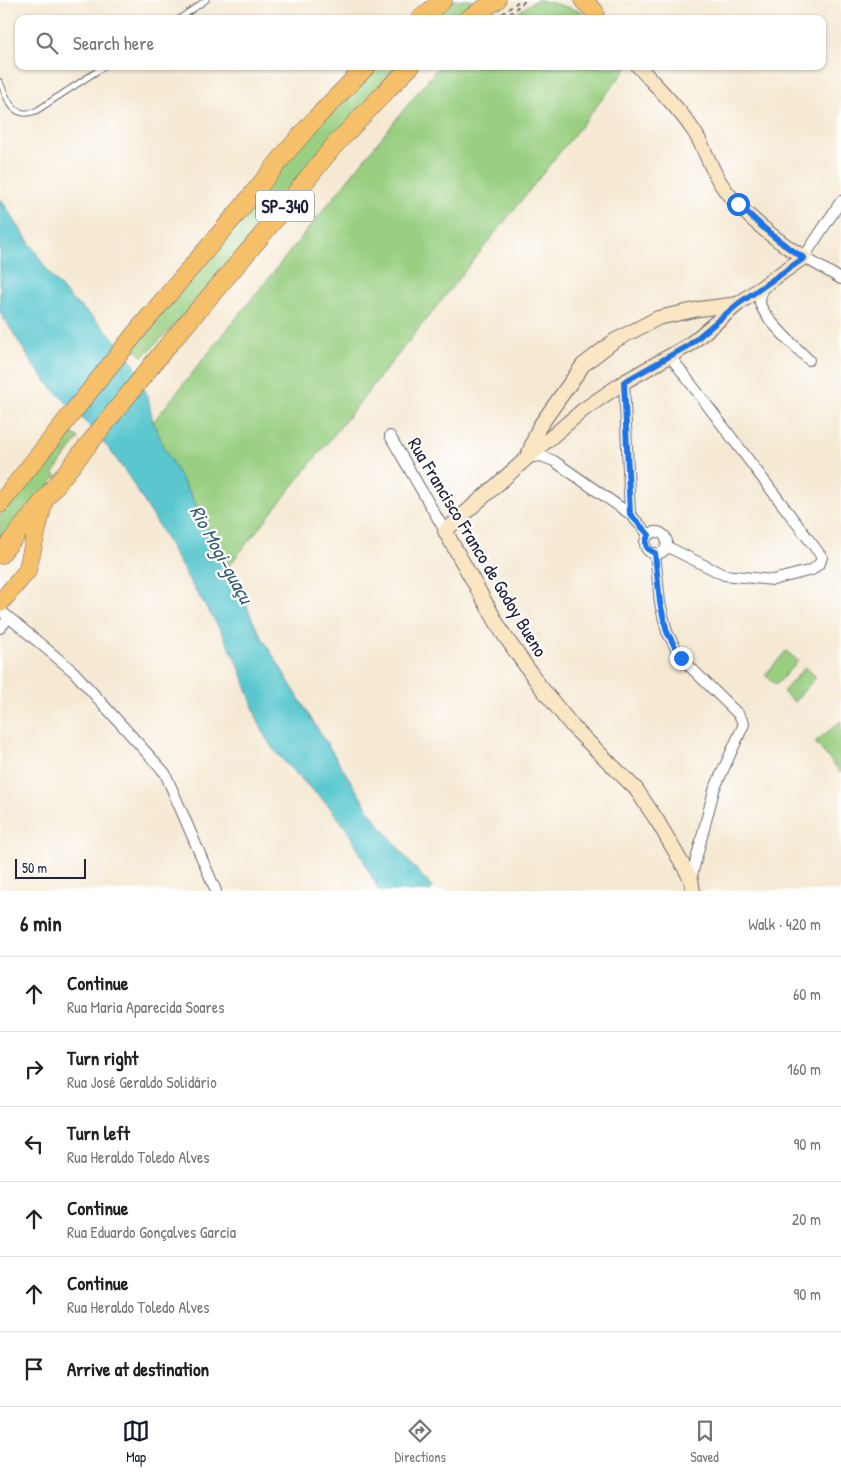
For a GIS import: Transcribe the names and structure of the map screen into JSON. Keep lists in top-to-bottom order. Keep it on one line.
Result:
{"streets":{"highway":["SP-340"],"street":["Rua Francisco Franco de Godoy Bueno"]},"water":["Rio Mogi-guaçu"],"scale_bar":"50 m","page":{"search":"Search here","scale":"50 m","heading":["6 min","Walk · 420 m"],"list":[["Continue","Rua Maria Aparecida Soares","60 m"],["Turn right","Rua José Geraldo Solidário","160 m"],["Turn left","Rua Heraldo Toledo Alves","90 m"],["Continue","Rua Eduardo Gonçalves Garcia","20 m"],["Continue","Rua Heraldo Toledo Alves","90 m"],"Arrive at destination"],"nav":["Map","Directions","Saved"]}}
